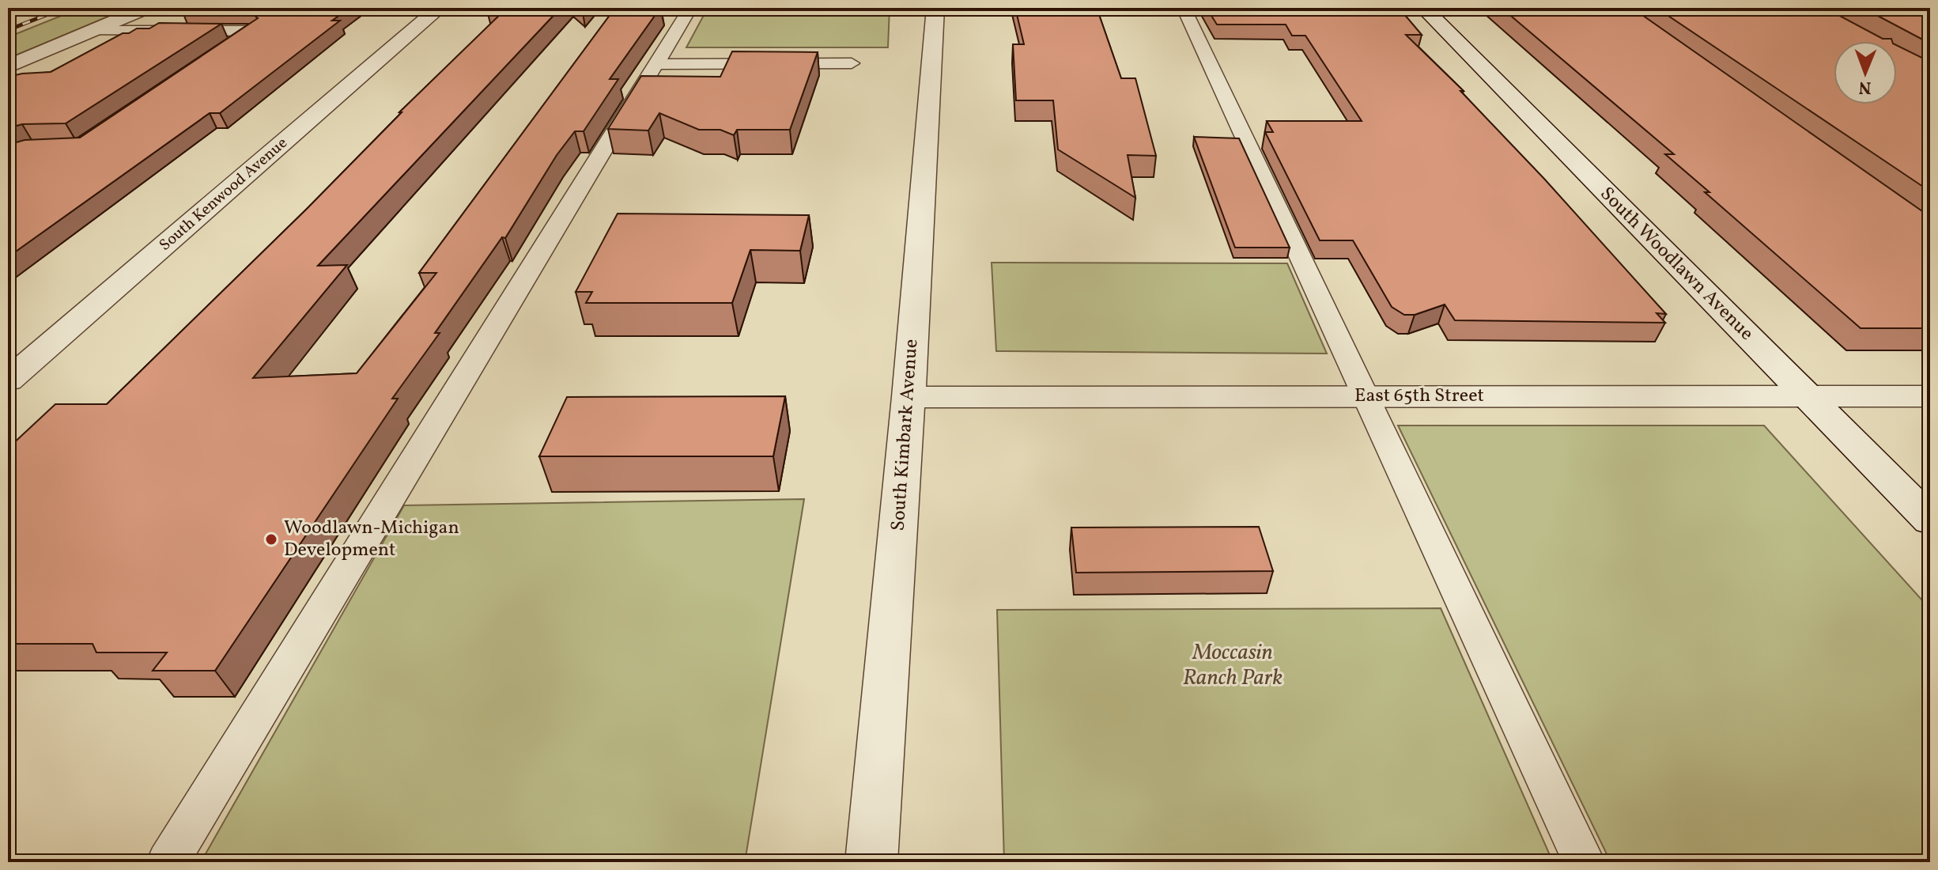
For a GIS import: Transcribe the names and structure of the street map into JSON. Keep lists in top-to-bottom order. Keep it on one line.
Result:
{"streets":{"street":["South Kenwood Avenue","South Woodlawn Avenue","East 65th Street","South Kimbark Avenue"]},"crossings":[["South Woodlawn Avenue","East 65th Street"],["East 65th Street","South Kimbark Avenue"]],"parks":["Moccasin Ranch Park"],"places":["Woodlawn-Michigan Development"],"north":"bottom"}
